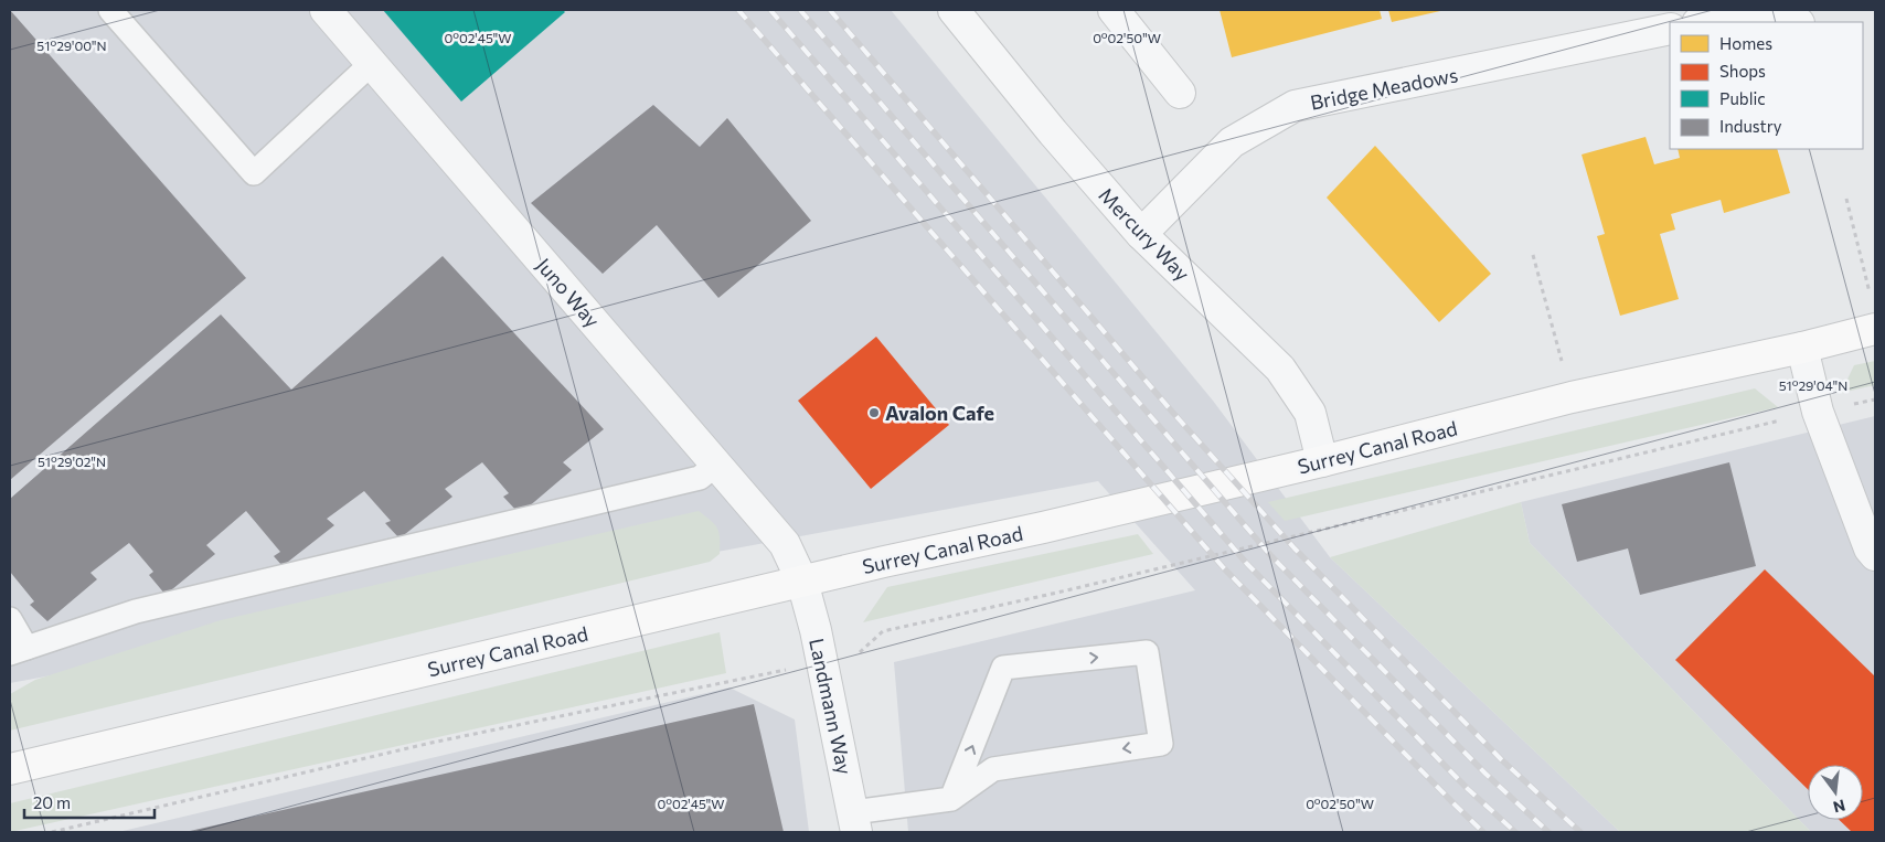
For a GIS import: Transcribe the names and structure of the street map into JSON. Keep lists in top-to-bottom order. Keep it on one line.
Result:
{"streets":{"street":["Bridge Meadows","Mercury Way","Juno Way","Surrey Canal Road","Landmann Way"]},"crossings":[["Bridge Meadows","Mercury Way"],["Mercury Way","Surrey Canal Road"],["Juno Way","Surrey Canal Road"],["Juno Way","Landmann Way"],["Surrey Canal Road","Landmann Way"]],"places":["Avalon Cafe"],"legend":["Homes","Shops","Public","Industry"],"scale_bar":"20 m","north":"bottom","coordinates":["0°02'45\"W","0°02'50\"W","51°29'00\"N","51°29'04\"N","51°29'02\"N"]}
